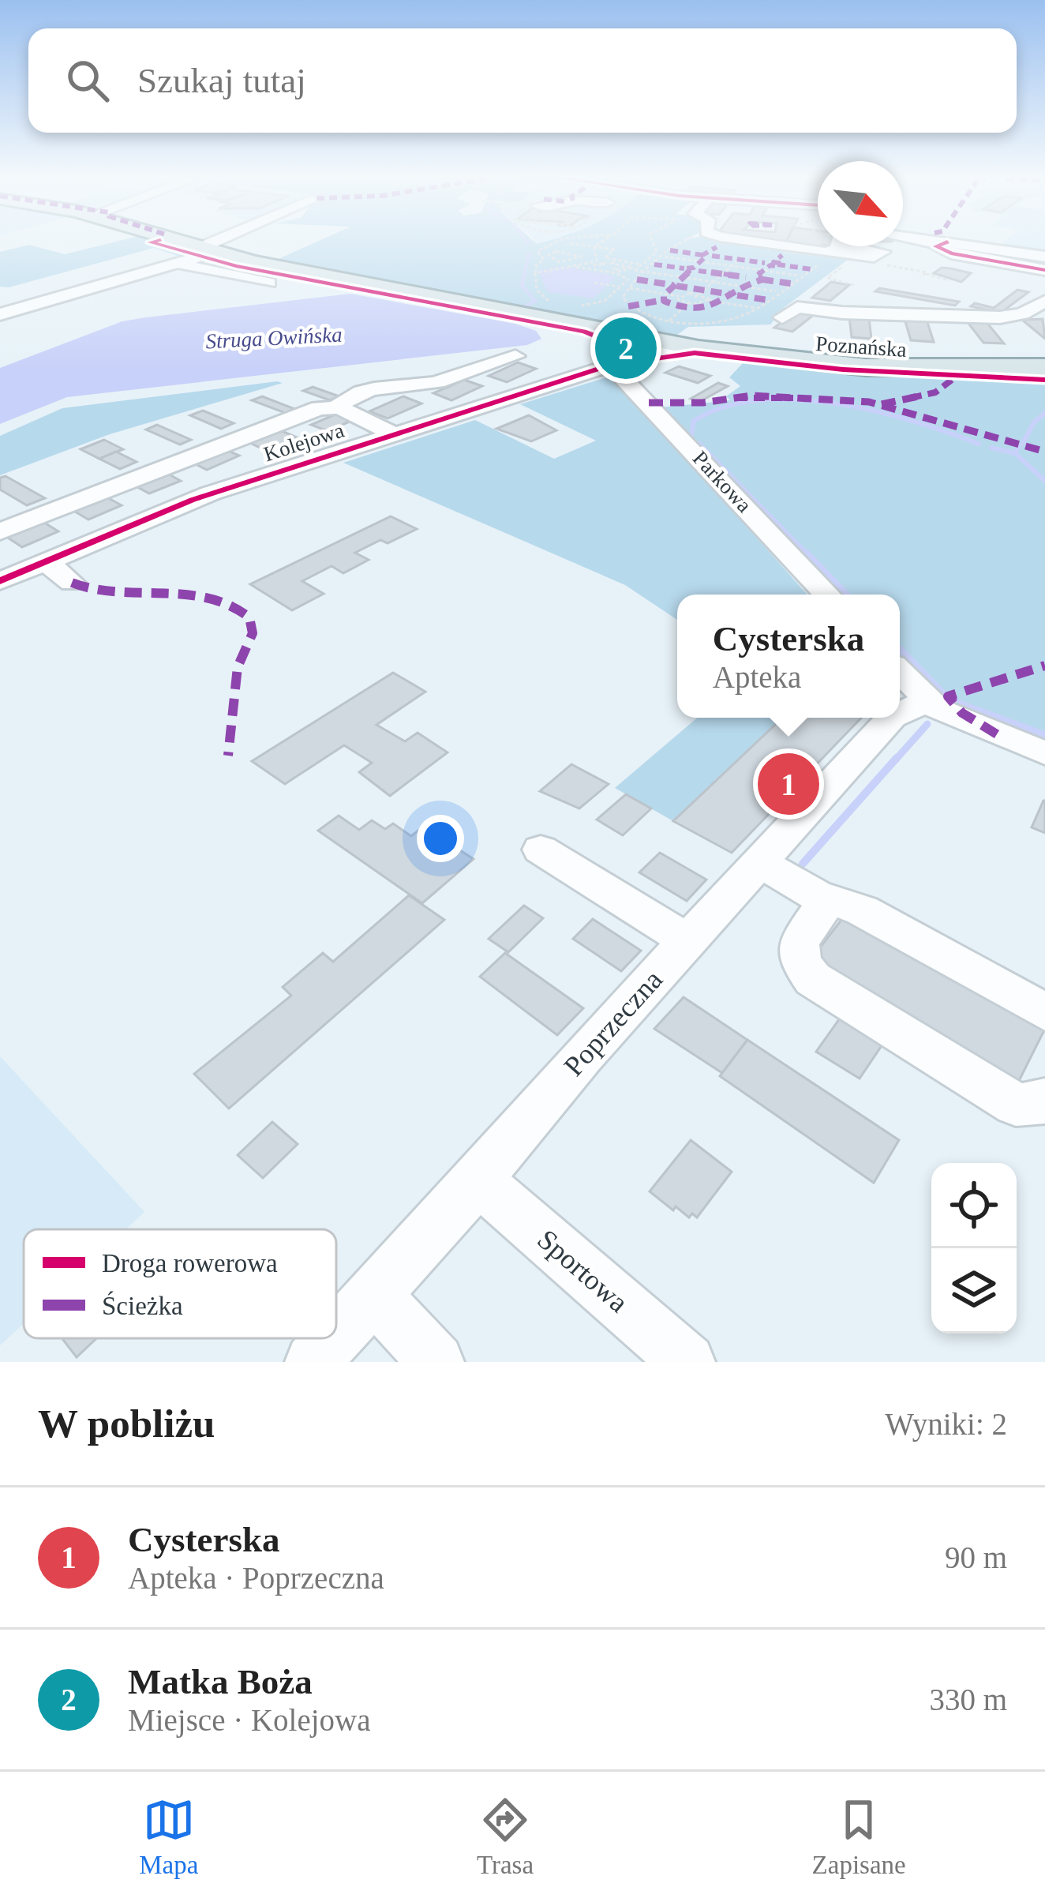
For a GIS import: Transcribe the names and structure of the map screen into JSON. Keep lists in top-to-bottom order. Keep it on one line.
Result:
{"streets":{"main road":["Poznańska"],"street":["Kolejowa","Parkowa","Poprzeczna","Sportowa"]},"crossings":[["Poznańska","Kolejowa"],["Kolejowa","Parkowa"],["Poprzeczna","Sportowa"]],"water":["Struga Owińska"],"legend":["Droga rowerowa","Ścieżka"],"north":"bottom right","page":{"search":"Szukaj tutaj","pins":["2","1"],"popup":["Cysterska","Apteka"],"heading":["W pobliżu","Wyniki: 2"],"list":[{"mark":"1","name":"Cysterska","note":"Apteka · Poprzeczna","value":"90 m"},{"mark":"2","name":"Matka Boża","note":"Miejsce · Kolejowa","value":"330 m"}],"nav":["Mapa","Trasa","Zapisane"]}}
